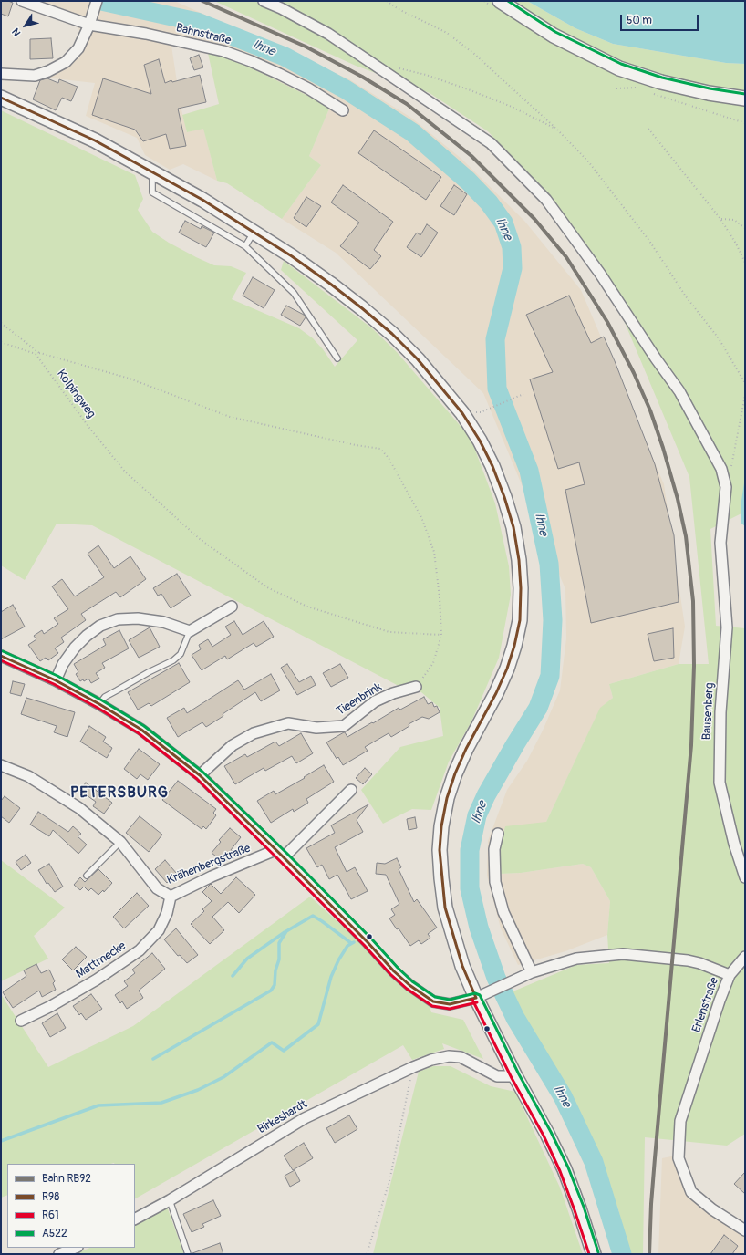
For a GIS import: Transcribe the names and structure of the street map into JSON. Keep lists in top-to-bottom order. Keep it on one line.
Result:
{"streets":{"street":["Bahnstraße","Tieenbrink","Bausenberg","Krähenbergstraße","Mattmecke","Erlenstraße","Birkeshardt"],"path":["Kolpingweg"]},"crossings":[["Tieenbrink","Erlenstraße"],["Krähenbergstraße","Mattmecke"],["Krähenbergstraße","Erlenstraße"]],"districts":["PETERSBURG"],"water":["Ihne"],"lines":["rail line RB92","transit line A522","transit line R98","transit line R61"],"legend":["Bahn RB92","R98","R61","A522"],"scale_bar":"50 m","north":"bottom left"}
